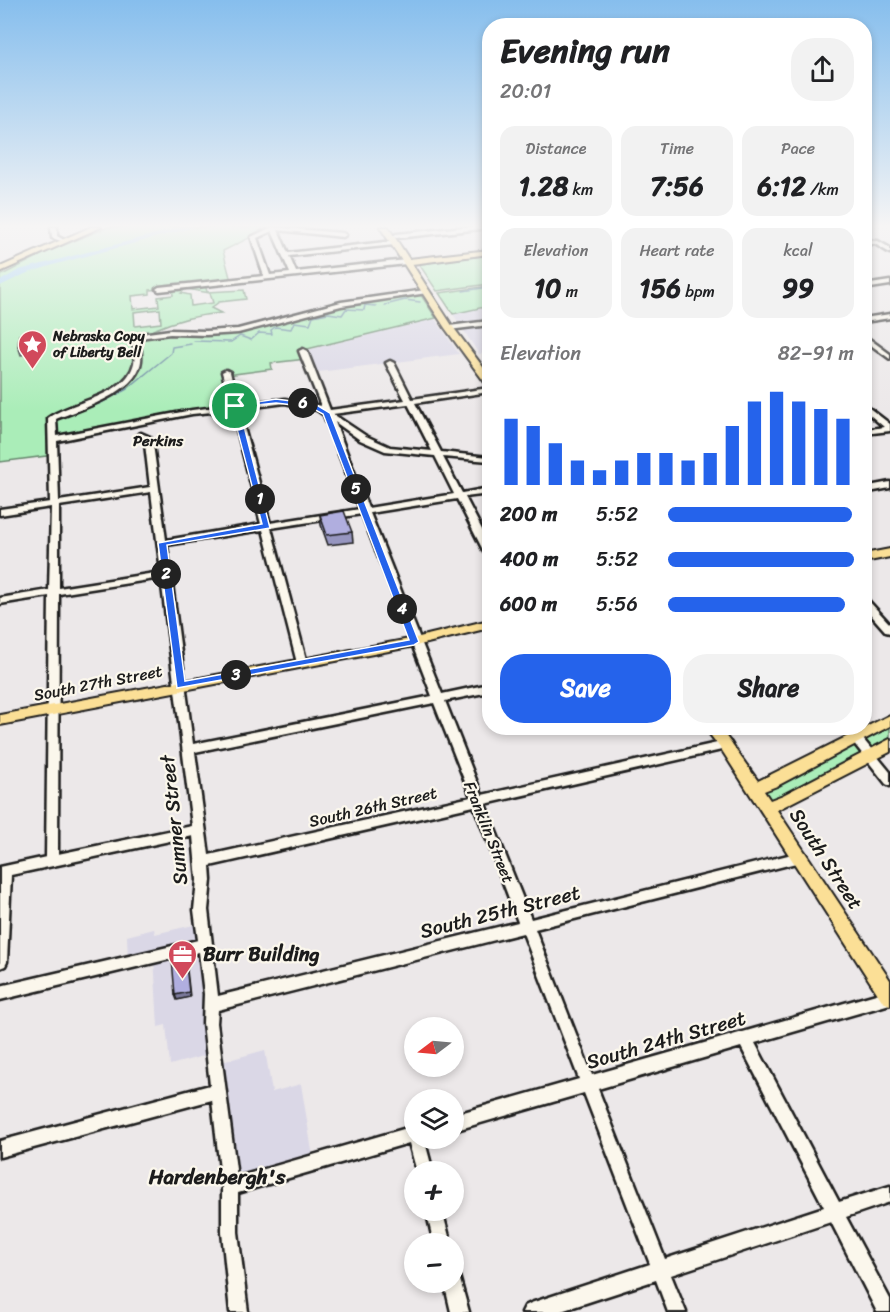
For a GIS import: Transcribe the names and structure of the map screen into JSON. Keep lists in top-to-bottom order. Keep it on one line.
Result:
{"streets":{"main road":["South 27th Street","South Street"],"street":["South 26th Street","Sumner Street","Franklin Street","South 25th Street","South 24th Street"]},"crossings":[["South 27th Street","Sumner Street"],["South 27th Street","Franklin Street"],["South 26th Street","Sumner Street"],["South 26th Street","Franklin Street"],["South 26th Street","South Street"],["Sumner Street","South 25th Street"],["Franklin Street","South 25th Street"],["Franklin Street","South 24th Street"],["South Street","South 25th Street"],["South Street","South 24th Street"]],"districts":["Perkins","Hardenbergh's"],"places":{"place":["Nebraska Copy of Liberty Bell"],"office":["Burr Building"]},"north":"left","page":{"heading":["Evening run","20:01"],"stats":[["Distance","1.28 km"],["Time","7:56"],["Pace","6:12 /km"],["Elevation","10 m"],["Heart rate","156 bpm"],["kcal","99"]],"chart":["Elevation","82–91 m"],"pins":["6","5","1","2","4","3"],"list":[{"name":"200 m","note":"5:52"},{"name":"400 m","note":"5:52"},{"name":"600 m","note":"5:56"}],"buttons":["Save","Share"],"map_buttons":["+","−"]}}
